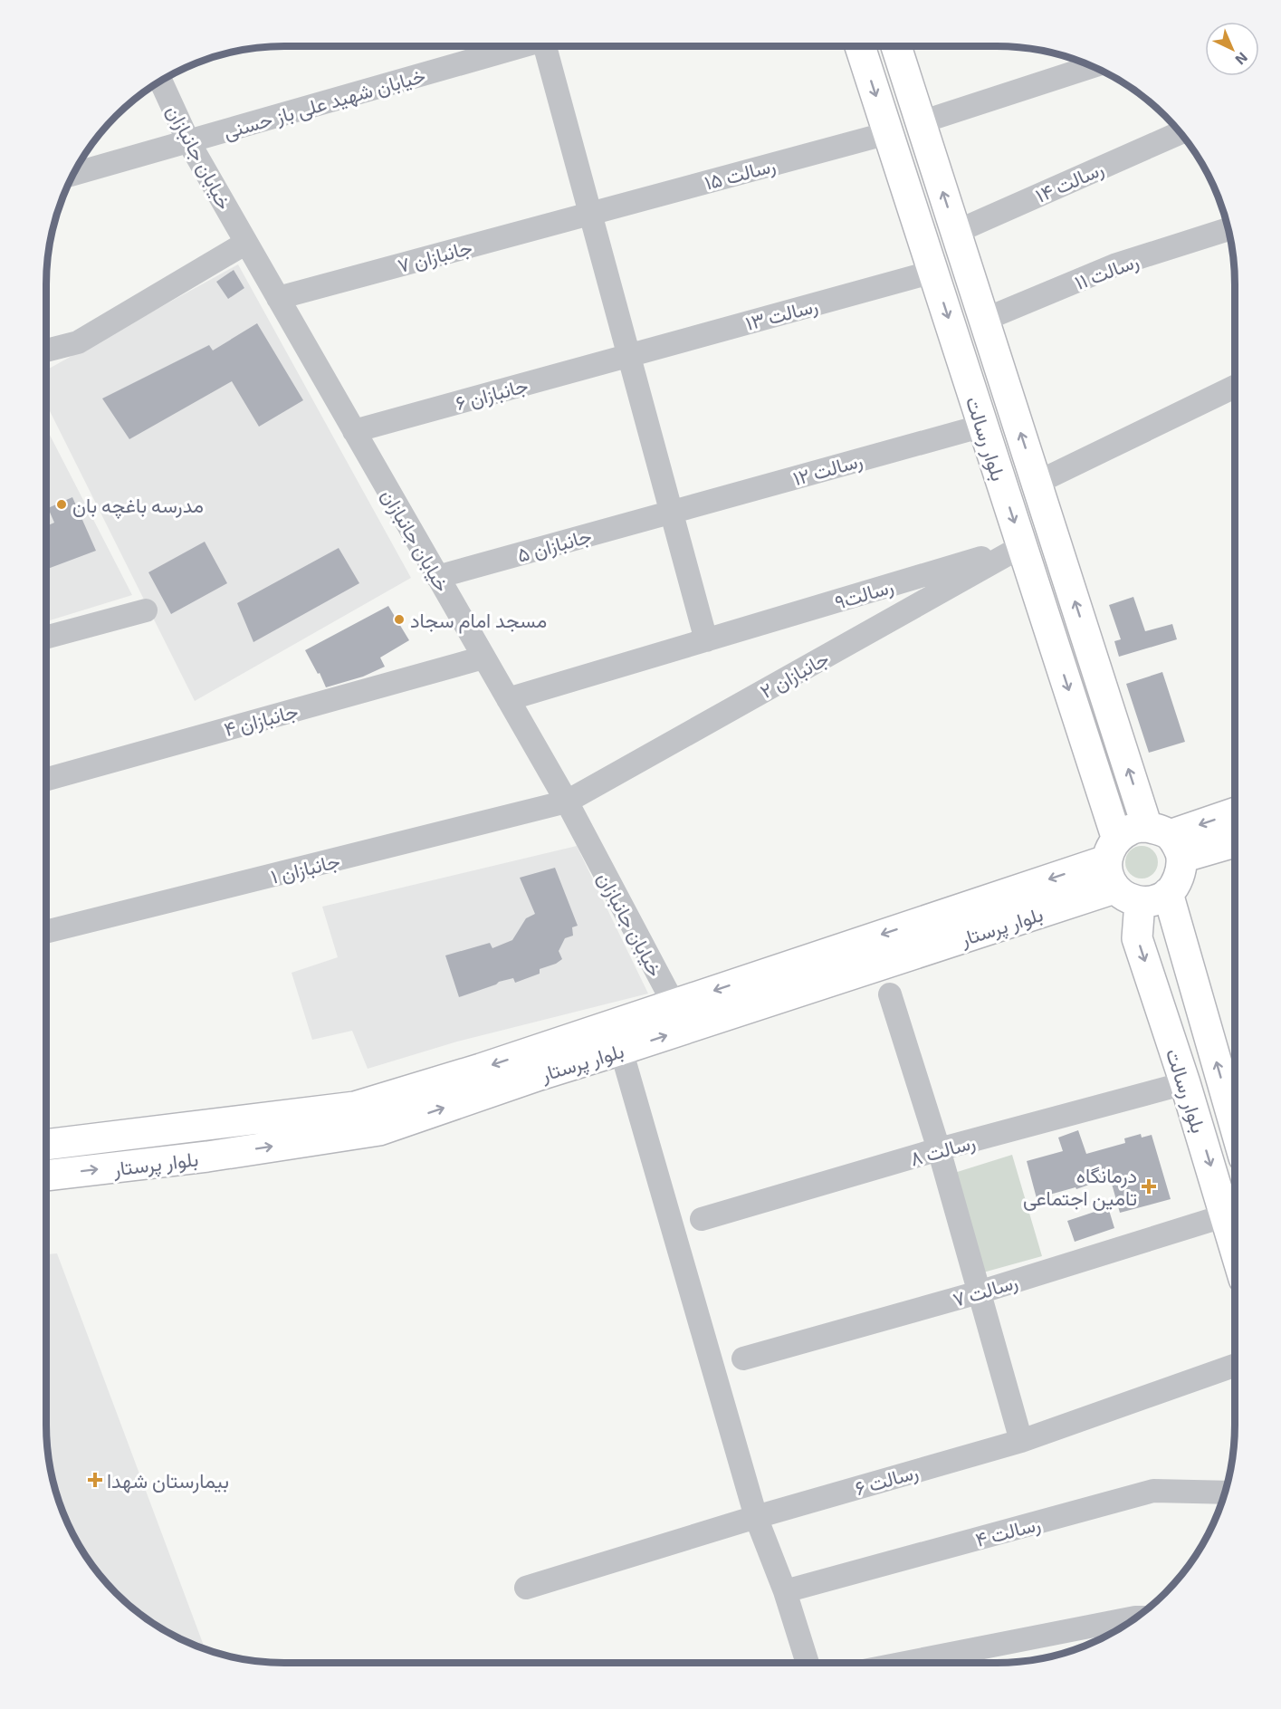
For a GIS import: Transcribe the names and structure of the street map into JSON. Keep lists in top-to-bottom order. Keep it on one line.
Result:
{"streets":{"main road":["بلوار رسالت","بلوار پرستار"],"street":["خیابان شهید علی باز حسنی","خیابان جانبازان","رسالت ۱۵","رسالت ۱۴","جانبازان ۷","رسالت ۱۱","رسالت ۱۳","جانبازان ۶","رسالت ۱۲","جانبازان ۵","رسالت۹","جانبازان ۲","جانبازان ۴","جانبازان ۱","رسالت ۸","رسالت ۷","رسالت ۶","رسالت ۴"]},"crossings":[["خیابان شهید علی باز حسنی","خیابان جانبازان"],["خیابان جانبازان","جانبازان ۷"],["خیابان جانبازان","جانبازان ۶"],["خیابان جانبازان","جانبازان ۵"],["خیابان جانبازان","رسالت۹"],["خیابان جانبازان","جانبازان ۲"],["خیابان جانبازان","جانبازان ۴"],["خیابان جانبازان","جانبازان ۱"],["خیابان جانبازان","بلوار پرستار"],["رسالت ۱۵","جانبازان ۷"],["رسالت ۱۵","بلوار رسالت"],["رسالت ۱۴","بلوار رسالت"],["رسالت ۱۱","بلوار رسالت"],["رسالت ۱۳","جانبازان ۶"],["رسالت ۱۳","بلوار رسالت"],["بلوار رسالت","رسالت ۱۲"],["بلوار رسالت","رسالت۹"],["بلوار رسالت","جانبازان ۲"],["بلوار رسالت","بلوار پرستار"],["بلوار رسالت","رسالت ۸"],["بلوار رسالت","رسالت ۷"],["رسالت ۱۲","جانبازان ۵"],["رسالت۹","جانبازان ۲"],["جانبازان ۲","جانبازان ۱"]],"places":{"other":["مدرسه باغچه بان","مسجد امام سجاد"],"health":["درمانگاه تامین اجتماعی","بیمارستان شهدا"]},"north":"bottom right"}
